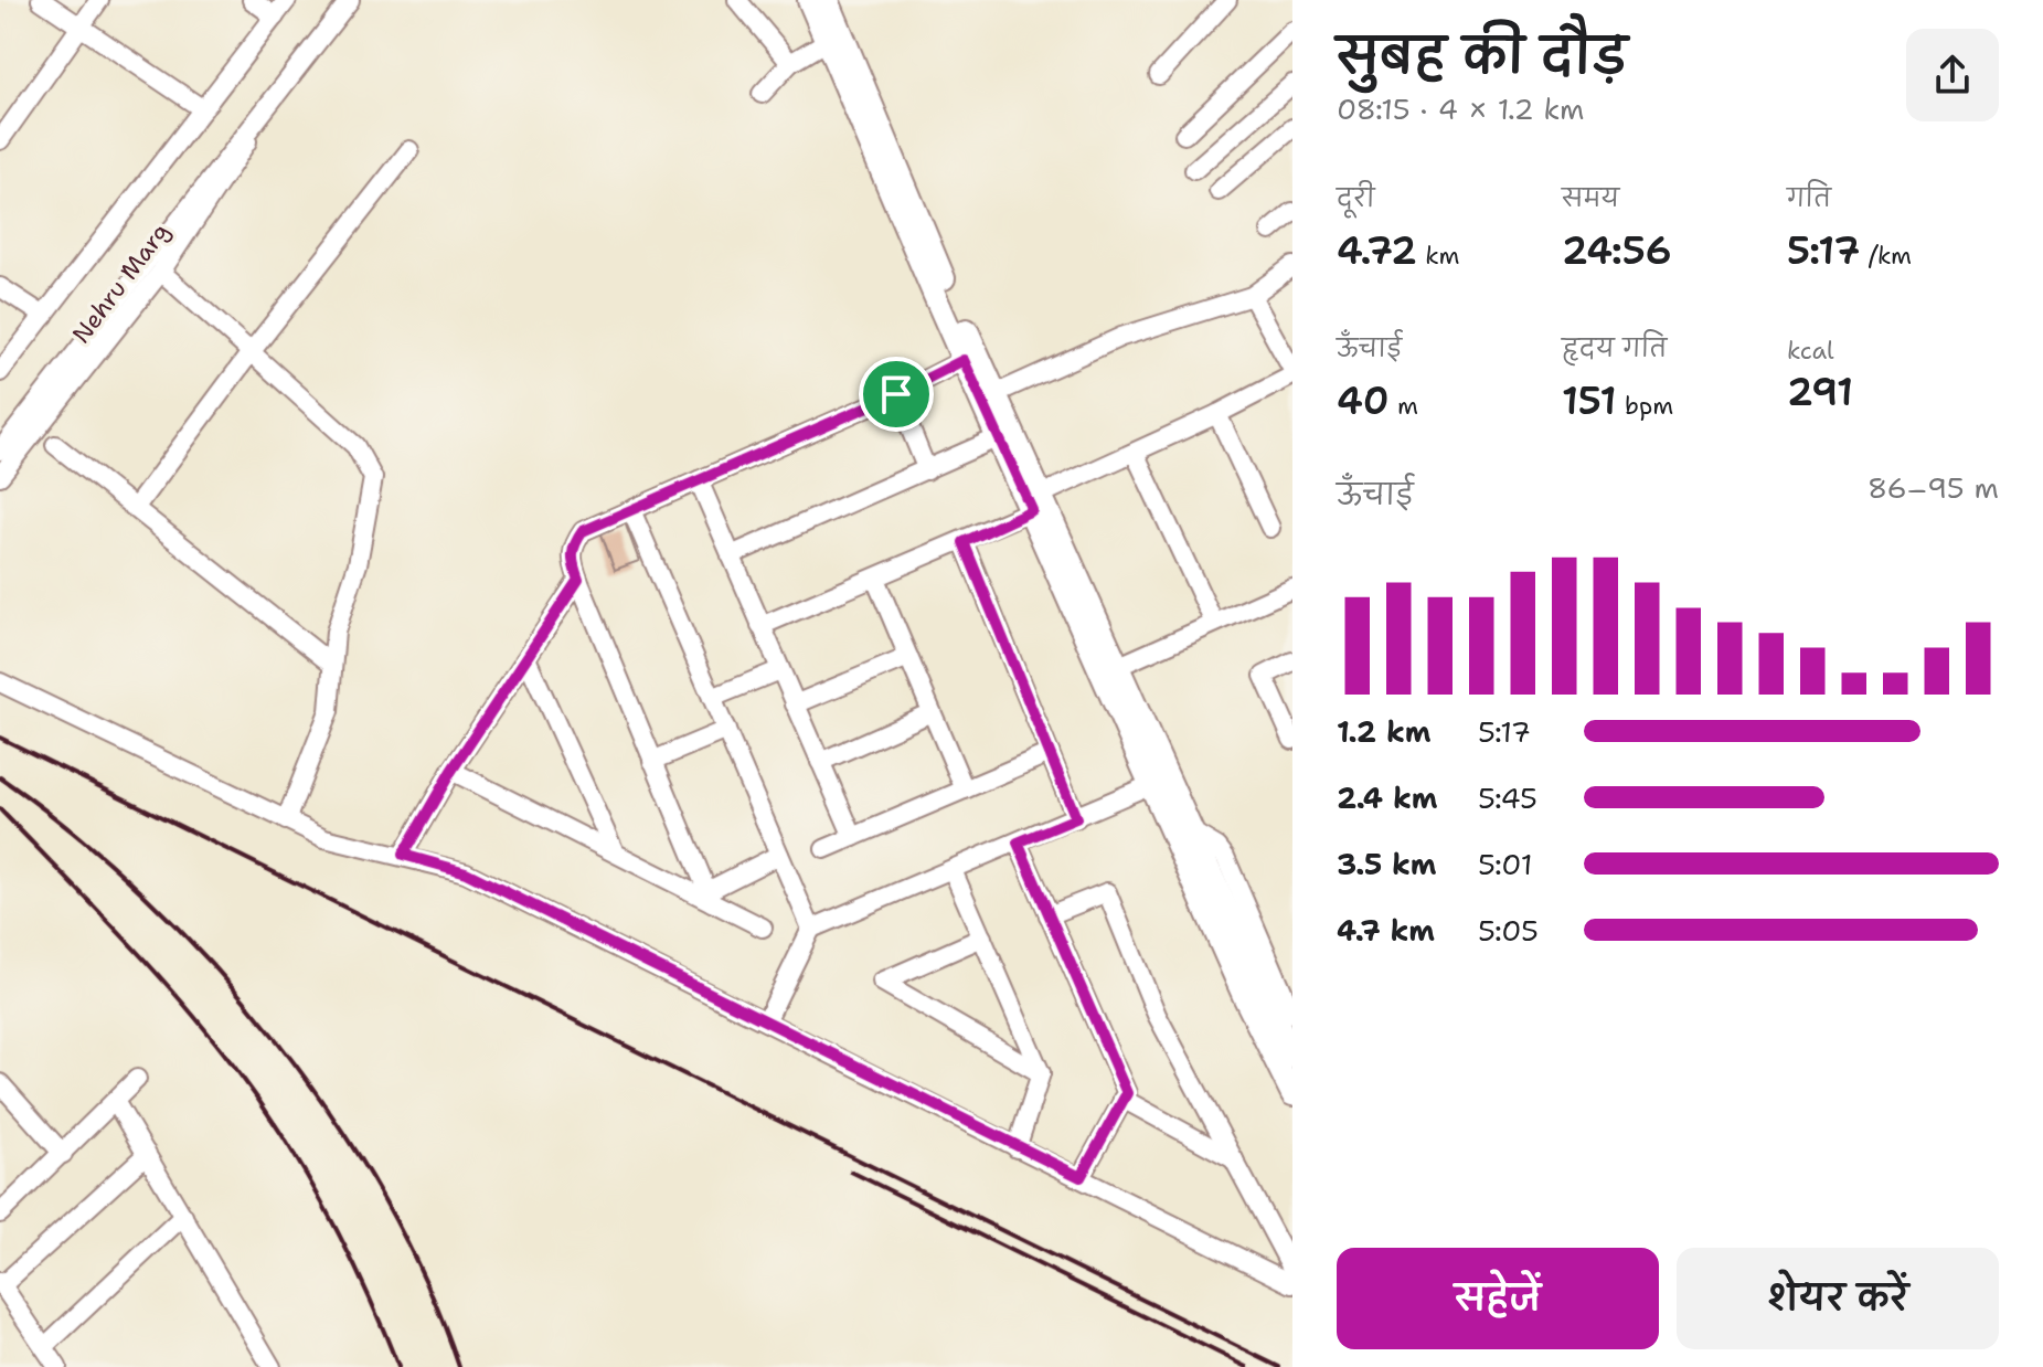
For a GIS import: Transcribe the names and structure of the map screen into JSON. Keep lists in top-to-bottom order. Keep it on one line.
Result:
{"streets":{"street":["Nehru Marg"]},"page":{"heading":["सुबह की दौड़","08:15 · 4 × 1.2 km"],"stats":[["दूरी","4.72 km"],["समय","24:56"],["गति","5:17 /km"],["ऊँचाई","40 m"],["हृदय गति","151 bpm"],["kcal","291"]],"chart":["ऊँचाई","86–95 m"],"list":[{"name":"1.2 km","note":"5:17"},{"name":"2.4 km","note":"5:45"},{"name":"3.5 km","note":"5:01"},{"name":"4.7 km","note":"5:05"}],"buttons":["सहेजें","शेयर करें"]}}
